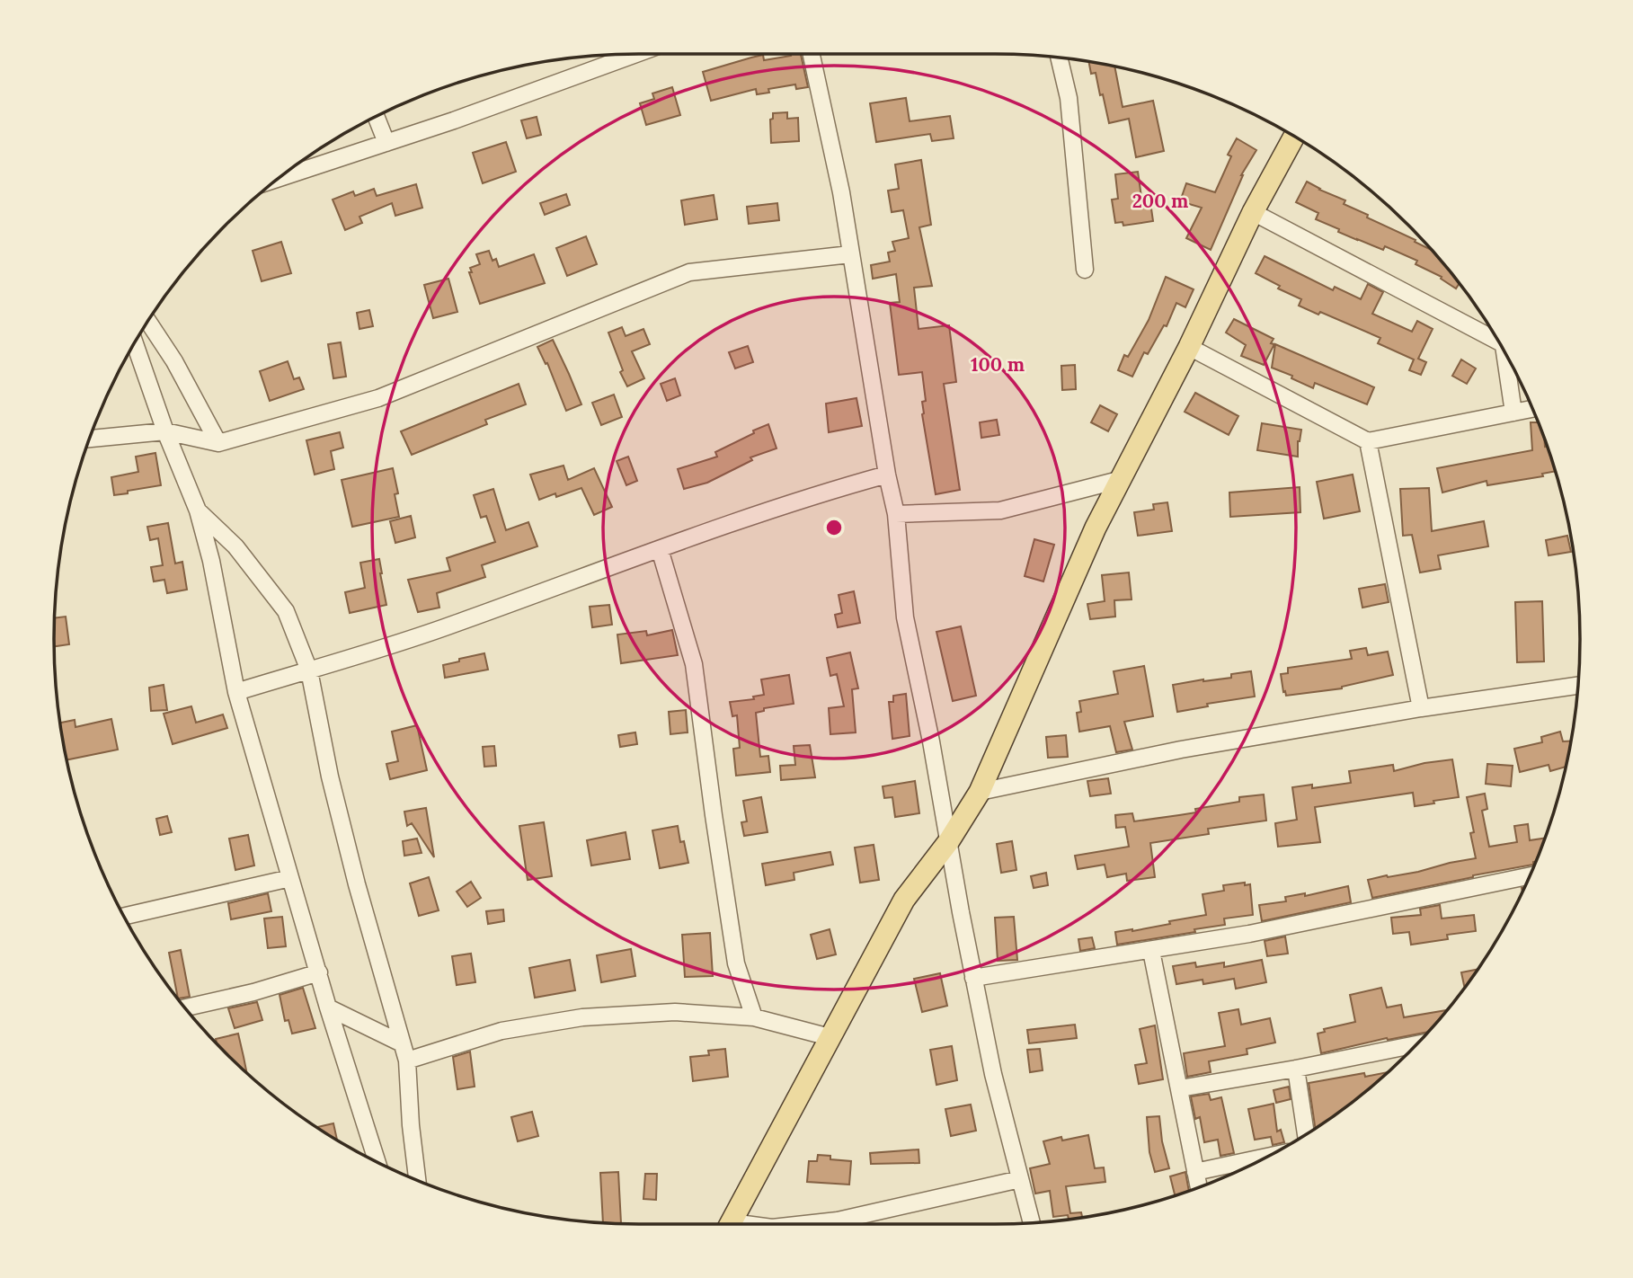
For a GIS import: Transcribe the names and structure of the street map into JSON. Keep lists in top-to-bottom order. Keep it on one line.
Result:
{"rings":["200 m","100 m"]}
